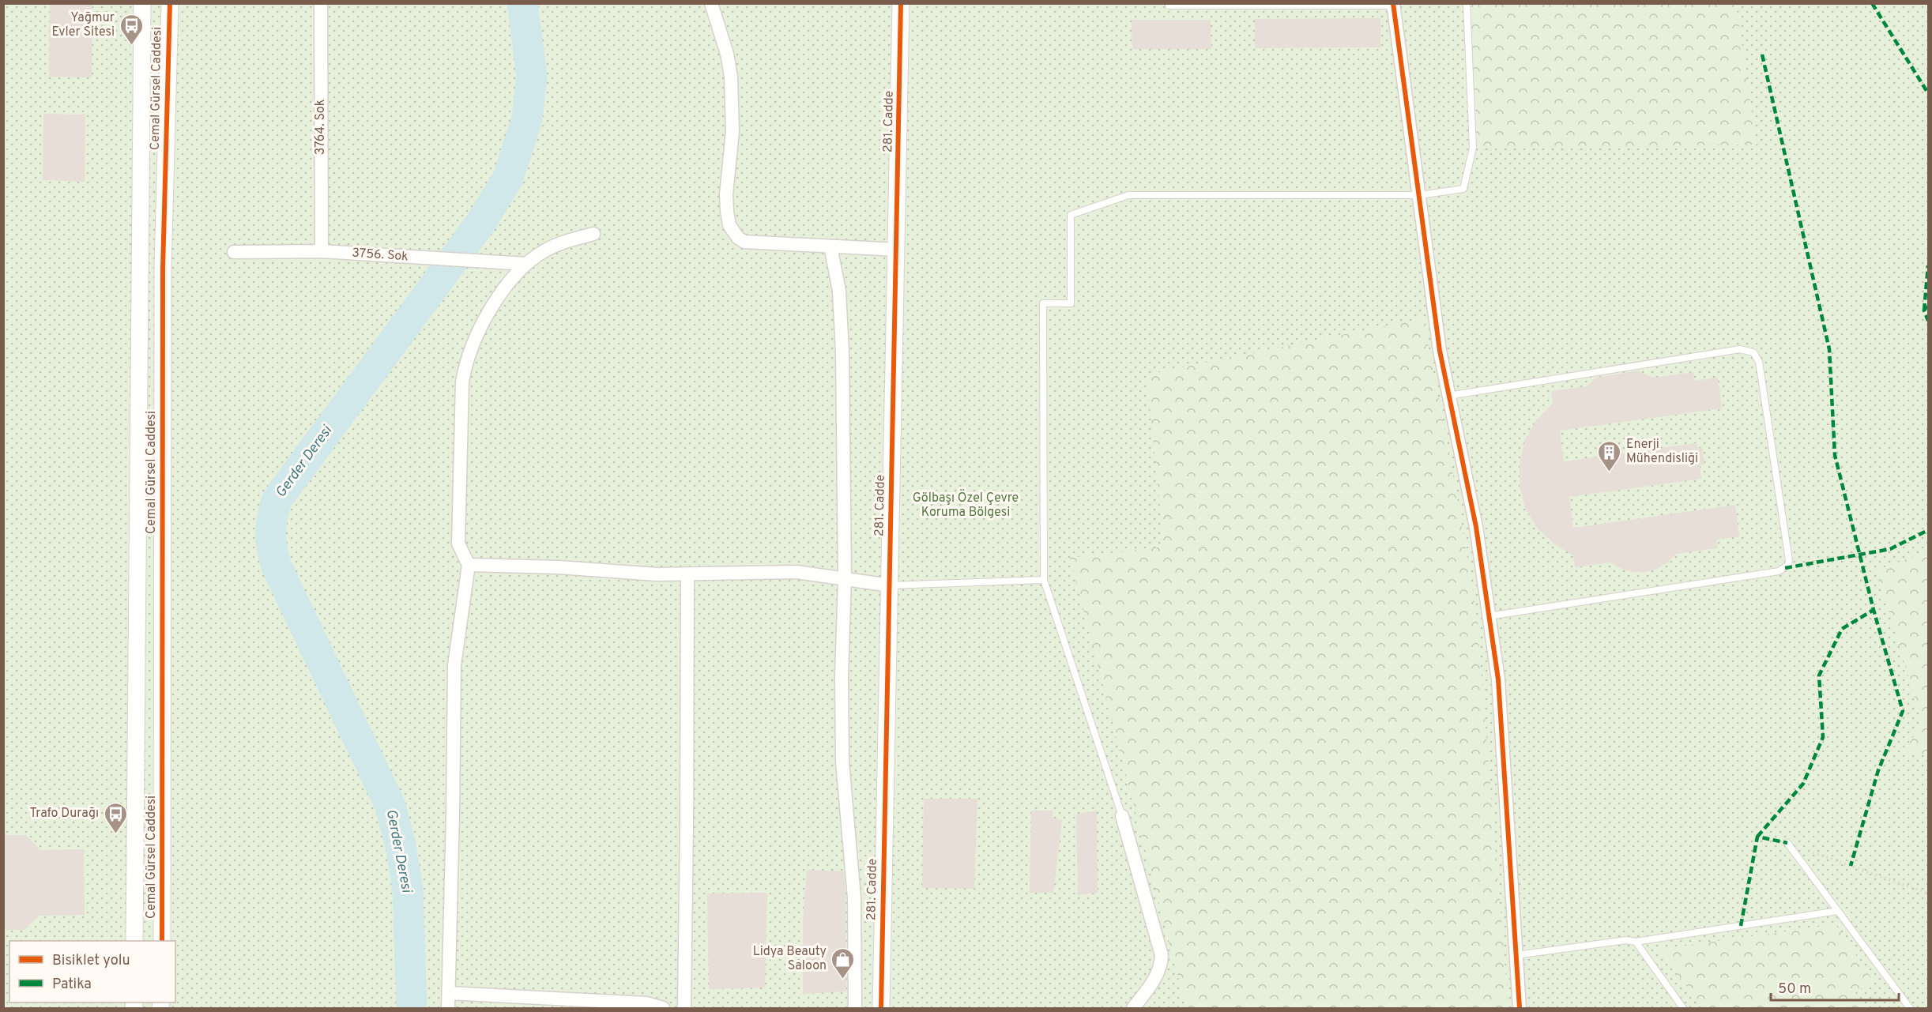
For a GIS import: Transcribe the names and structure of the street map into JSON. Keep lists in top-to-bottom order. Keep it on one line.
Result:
{"streets":{"street":["Cemal Gürsel Caddesi","281. Cadde","3764. Sok","3756. Sok"]},"crossings":[["3764. Sok","3756. Sok"]],"water":["Gerder Deresi"],"parks":["Gölbaşı Özel Çevre Koruma Bölgesi"],"places":{"bus stop":["Yağmur Evler Sitesi","Trafo Durağı"],"building":["Enerji Mühendisliği"],"shop":["Lidya Beauty Saloon"]},"legend":["Bisiklet yolu","Patika"],"scale_bar":"50 m"}
